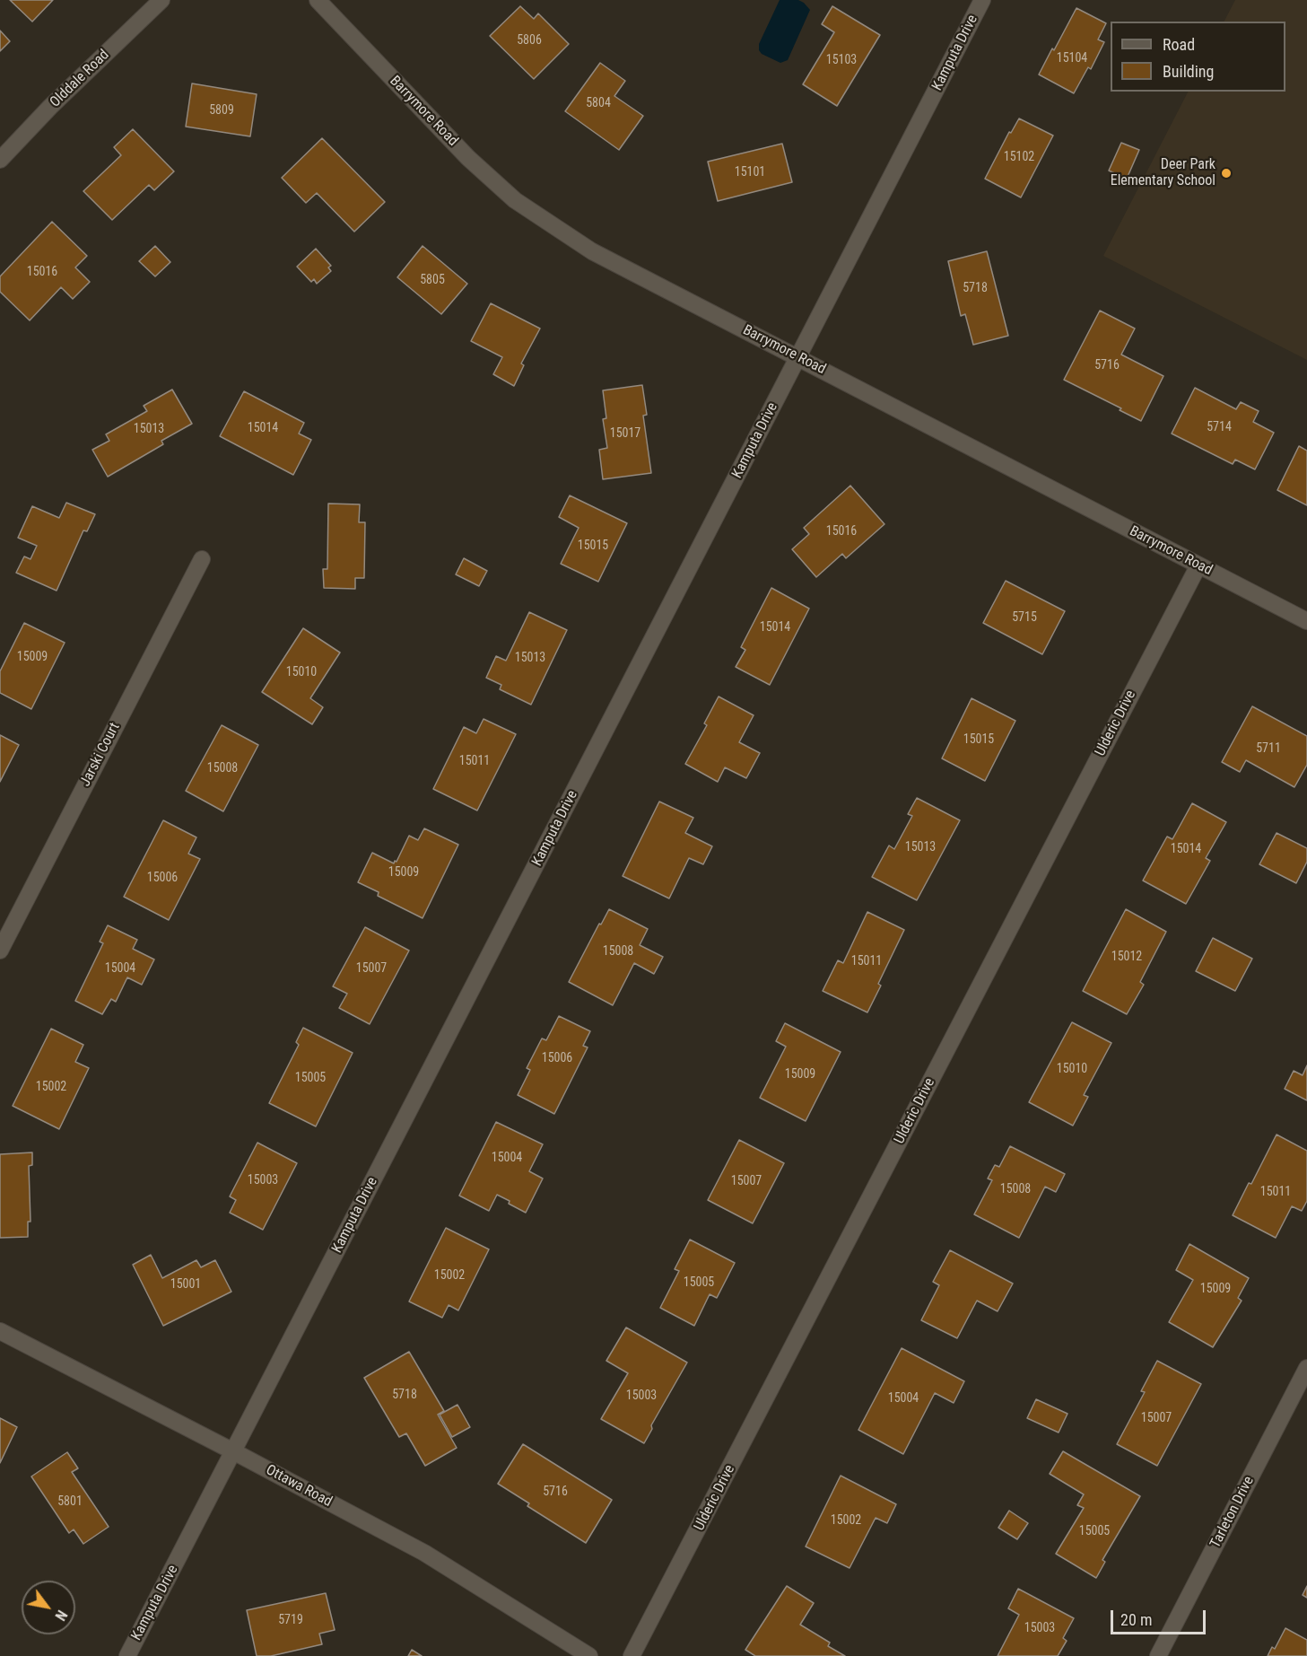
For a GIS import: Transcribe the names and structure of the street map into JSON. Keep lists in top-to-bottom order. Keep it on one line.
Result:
{"streets":{"street":["Kamputa Drive","Olddale Road","Barrymore Road","Ulderic Drive","Jarski Court","Ottawa Road","Tarleton Drive"]},"crossings":[["Kamputa Drive","Barrymore Road"],["Kamputa Drive","Ottawa Road"],["Barrymore Road","Ulderic Drive"]],"places":["Deer Park Elementary School"],"house_numbers":["5806","15104","15103","5804","5809","15102","15101","15016","5805","5718","5716","5714","15014","15013","15017","15016","15015","5715","15014","15009","15013","15010","15015","5711","15011","15008","15013","15014","15009","15006","15008","15012","15011","15004","15007","15006","15010","15009","15005","15002","15004","15003","15007","15008","15011","15002","15005","15001","15009","5718","15003","15004","15007","5716","5801","15002","15005","5719","15003"],"legend":["Road","Building"],"scale_bar":"20 m","north":"bottom right"}
